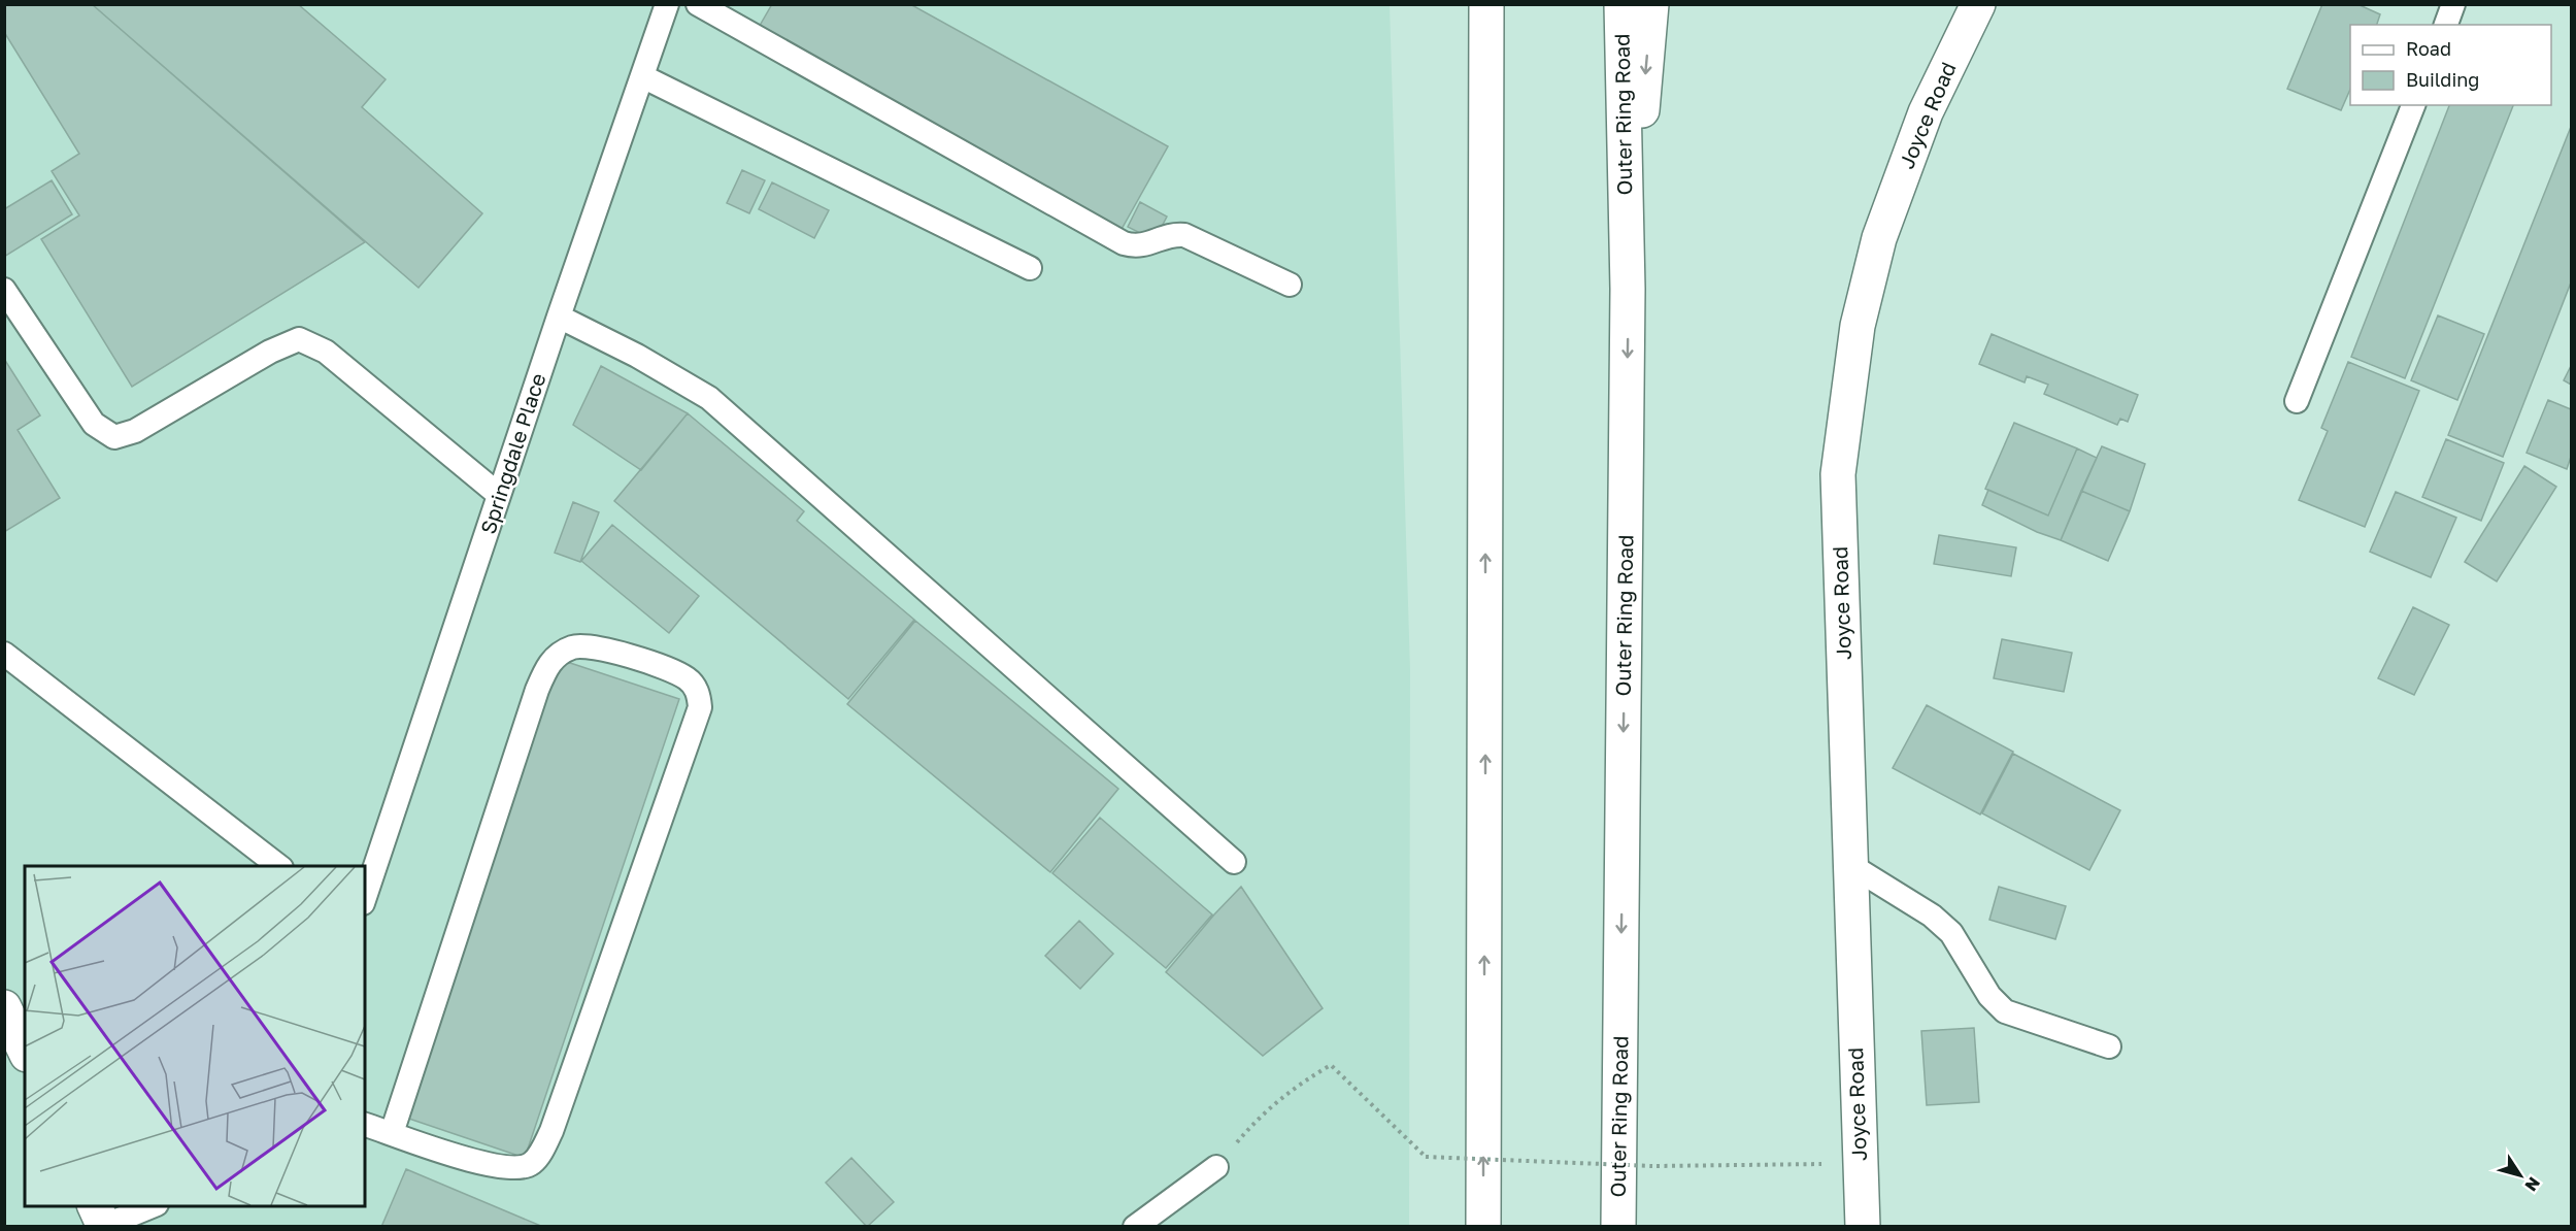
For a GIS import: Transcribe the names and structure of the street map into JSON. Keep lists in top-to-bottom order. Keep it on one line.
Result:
{"streets":{"main road":["Outer Ring Road","Joyce Road"],"lane":["Springdale Place"]},"legend":["Road","Building"],"north":"bottom right"}
